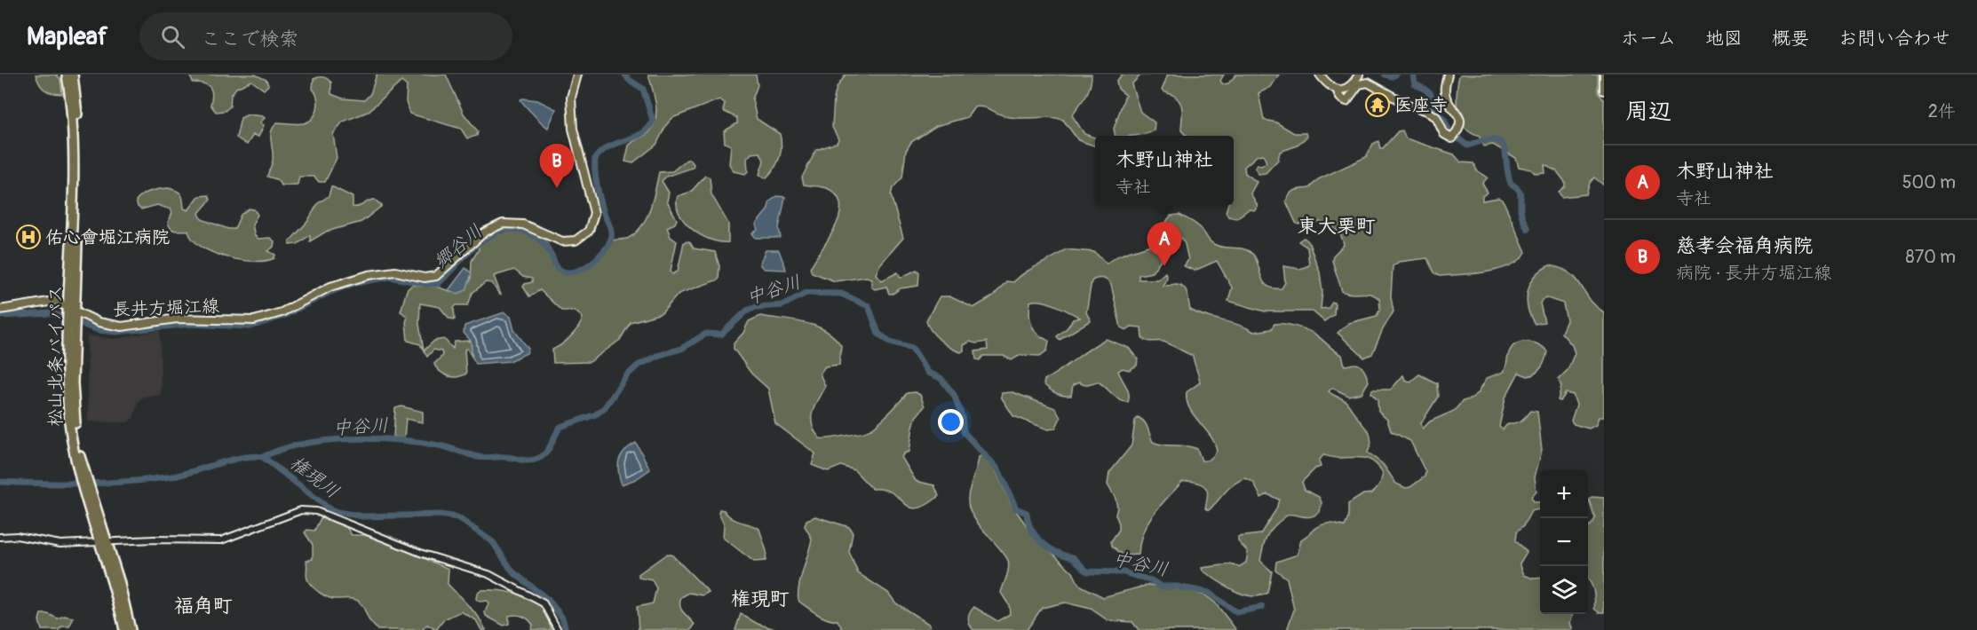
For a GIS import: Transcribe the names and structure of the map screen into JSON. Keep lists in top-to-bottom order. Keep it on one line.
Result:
{"streets":{"highway":["松山北条バイパス"],"main road":["長井方堀江線"]},"crossings":[["長井方堀江線","松山北条バイパス"]],"districts":["東大栗町","権現町","福角町"],"water":["郷谷川","中谷川","権現川"],"places":{"temple":["医座寺"],"hospital":["佑心會堀江病院"]},"page":{"header":"Mapleaf","search":"ここで検索","nav":["ホーム","地図","概要","お問い合わせ"],"heading":["周辺","2件"],"popup":["木野山神社","寺社"],"pins":["B","A"],"list":[{"mark":"A","name":"木野山神社","note":"寺社","value":"500 m"},{"mark":"B","name":"慈孝会福角病院","note":"病院 · 長井方堀江線","value":"870 m"}],"map_buttons":["+","−"]}}
